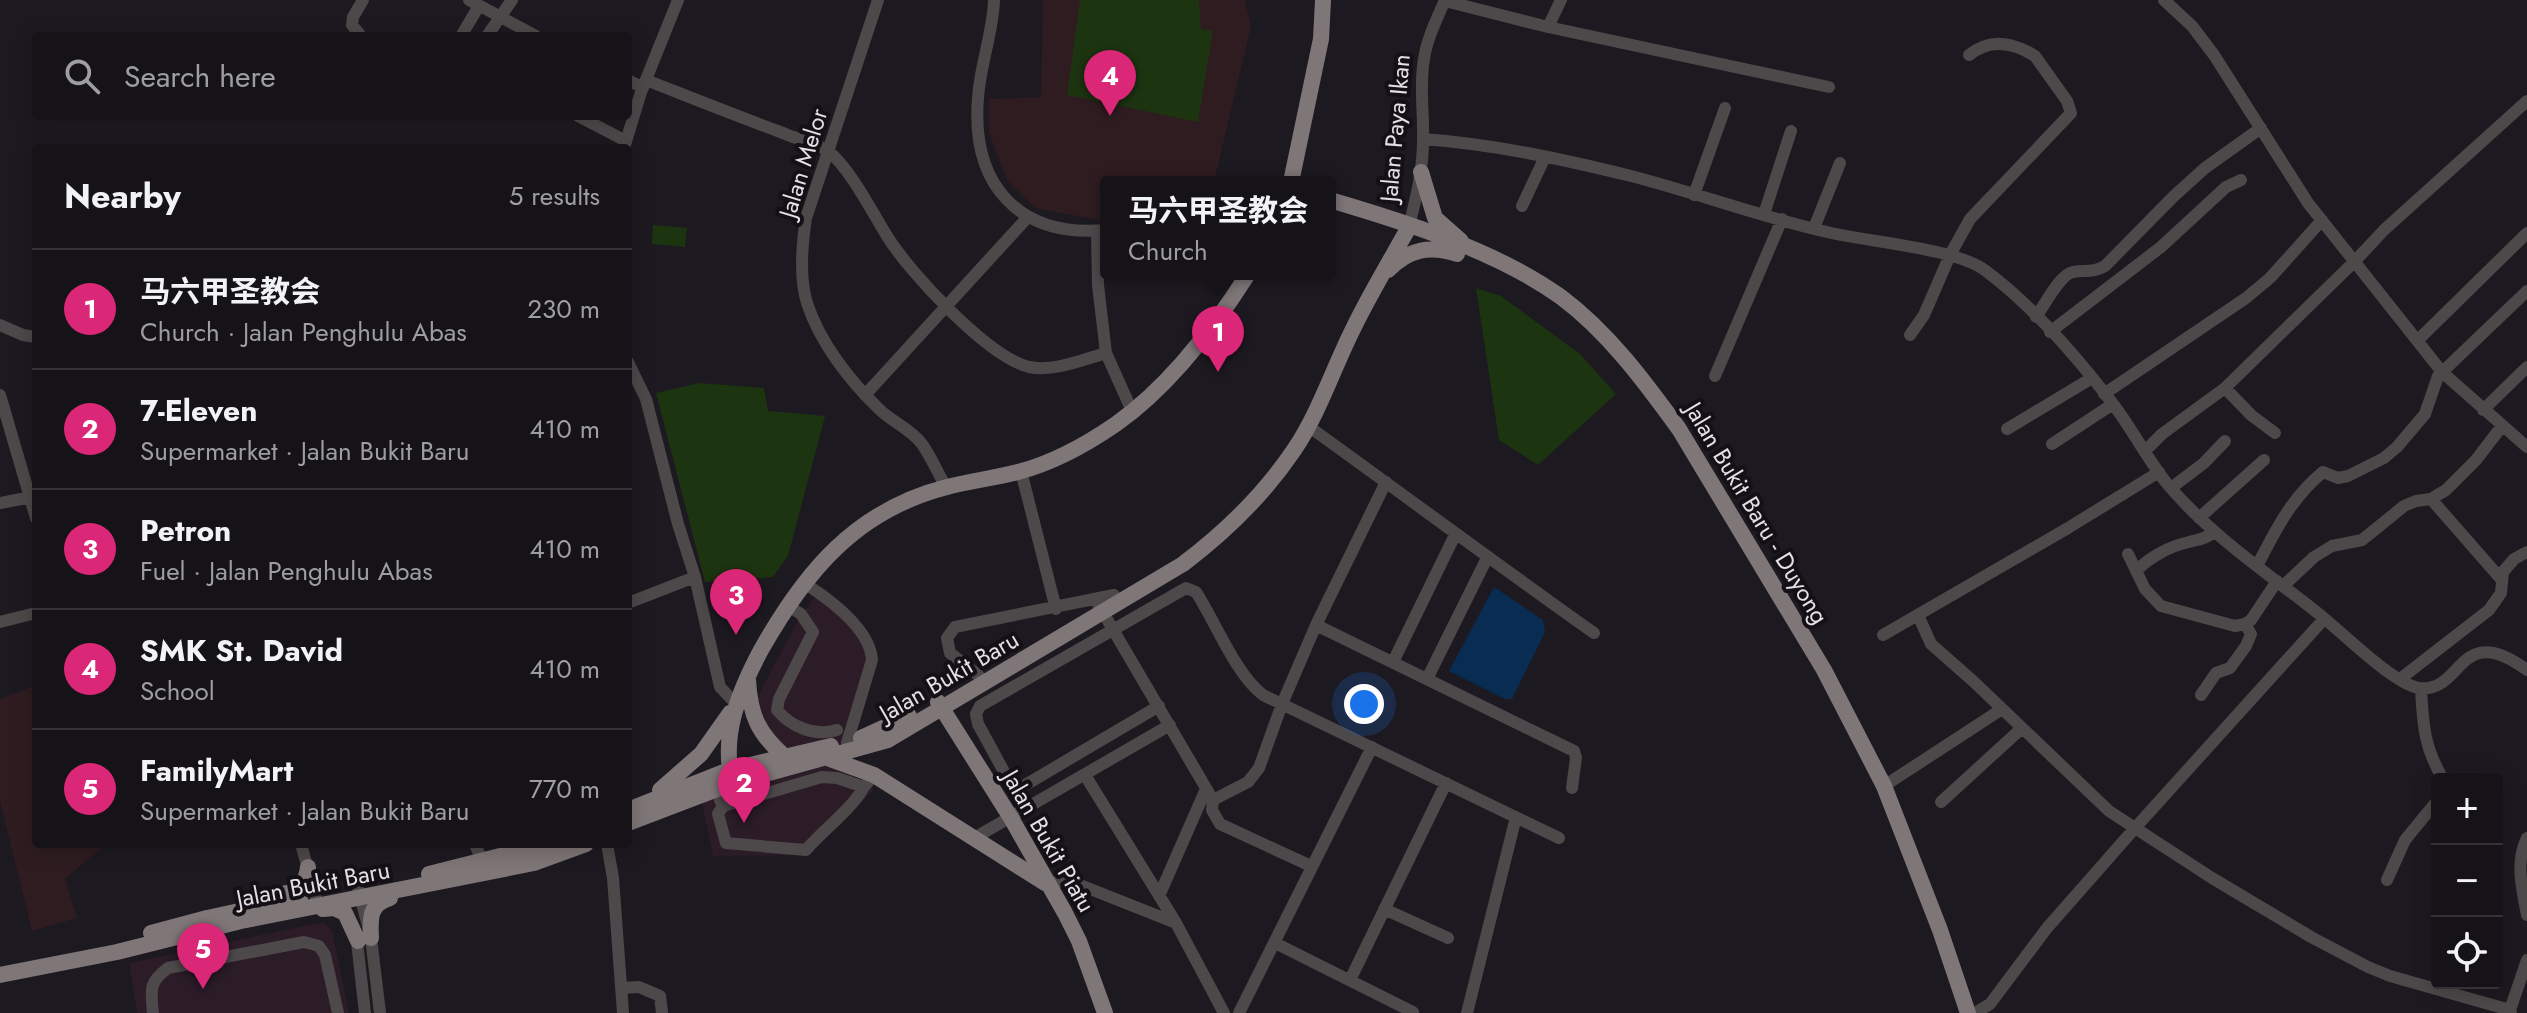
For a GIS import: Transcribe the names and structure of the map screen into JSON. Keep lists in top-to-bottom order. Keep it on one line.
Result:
{"streets":{"main road":["Jalan Paya Ikan","Jalan Bukit Baru - Duyong","Jalan Bukit Baru","Jalan Bukit Piatu"],"street":["Jalan Melor"]},"crossings":[["Jalan Paya Ikan","Jalan Bukit Baru - Duyong"],["Jalan Paya Ikan","Jalan Bukit Baru"],["Jalan Bukit Baru","Jalan Bukit Piatu"]],"page":{"search":"Search here","pins":["4","1","3","2","5"],"heading":["Nearby","5 results"],"popup":["马六甲圣教会","Church"],"list":[{"mark":"1","name":"马六甲圣教会","note":"Church · Jalan Penghulu Abas","value":"230 m"},{"mark":"2","name":"7-Eleven","note":"Supermarket · Jalan Bukit Baru","value":"410 m"},{"mark":"3","name":"Petron","note":"Fuel · Jalan Penghulu Abas","value":"410 m"},{"mark":"4","name":"SMK St. David","note":"School","value":"410 m"},{"mark":"5","name":"FamilyMart","note":"Supermarket · Jalan Bukit Baru","value":"770 m"}],"map_buttons":["+","−"]}}
